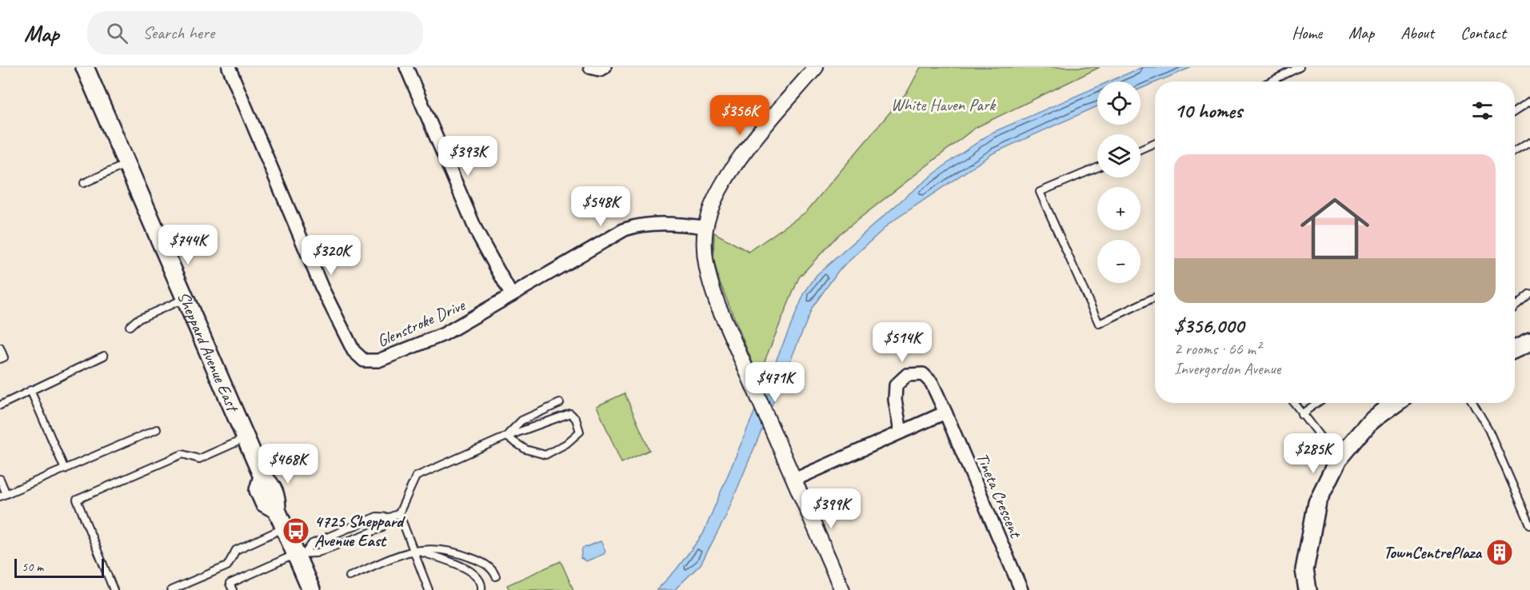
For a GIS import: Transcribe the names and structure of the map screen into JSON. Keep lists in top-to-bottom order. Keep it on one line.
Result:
{"streets":{"main road":["Sheppard Avenue East"],"street":["Glenstroke Drive","Tineta Crescent"]},"parks":["White Haven Park"],"places":{"bus stop":["4725 Sheppard Avenue East"],"building":["TownCentrePlaza"]},"scale_bar":"50 m","page":{"header":"Map","search":"Search here","nav":["Home","Map","About","Contact"],"map_buttons":["+","−"],"heading":"10 homes","price":["$356K","$393K","$548K","$744K","$320K","$514K","$471K","$285K","$468K","$399K"],"list":[{"name":"$356,000","note":"2 rooms · 66 m² · Invergordon Avenue"}],"scale":"50 m"}}
